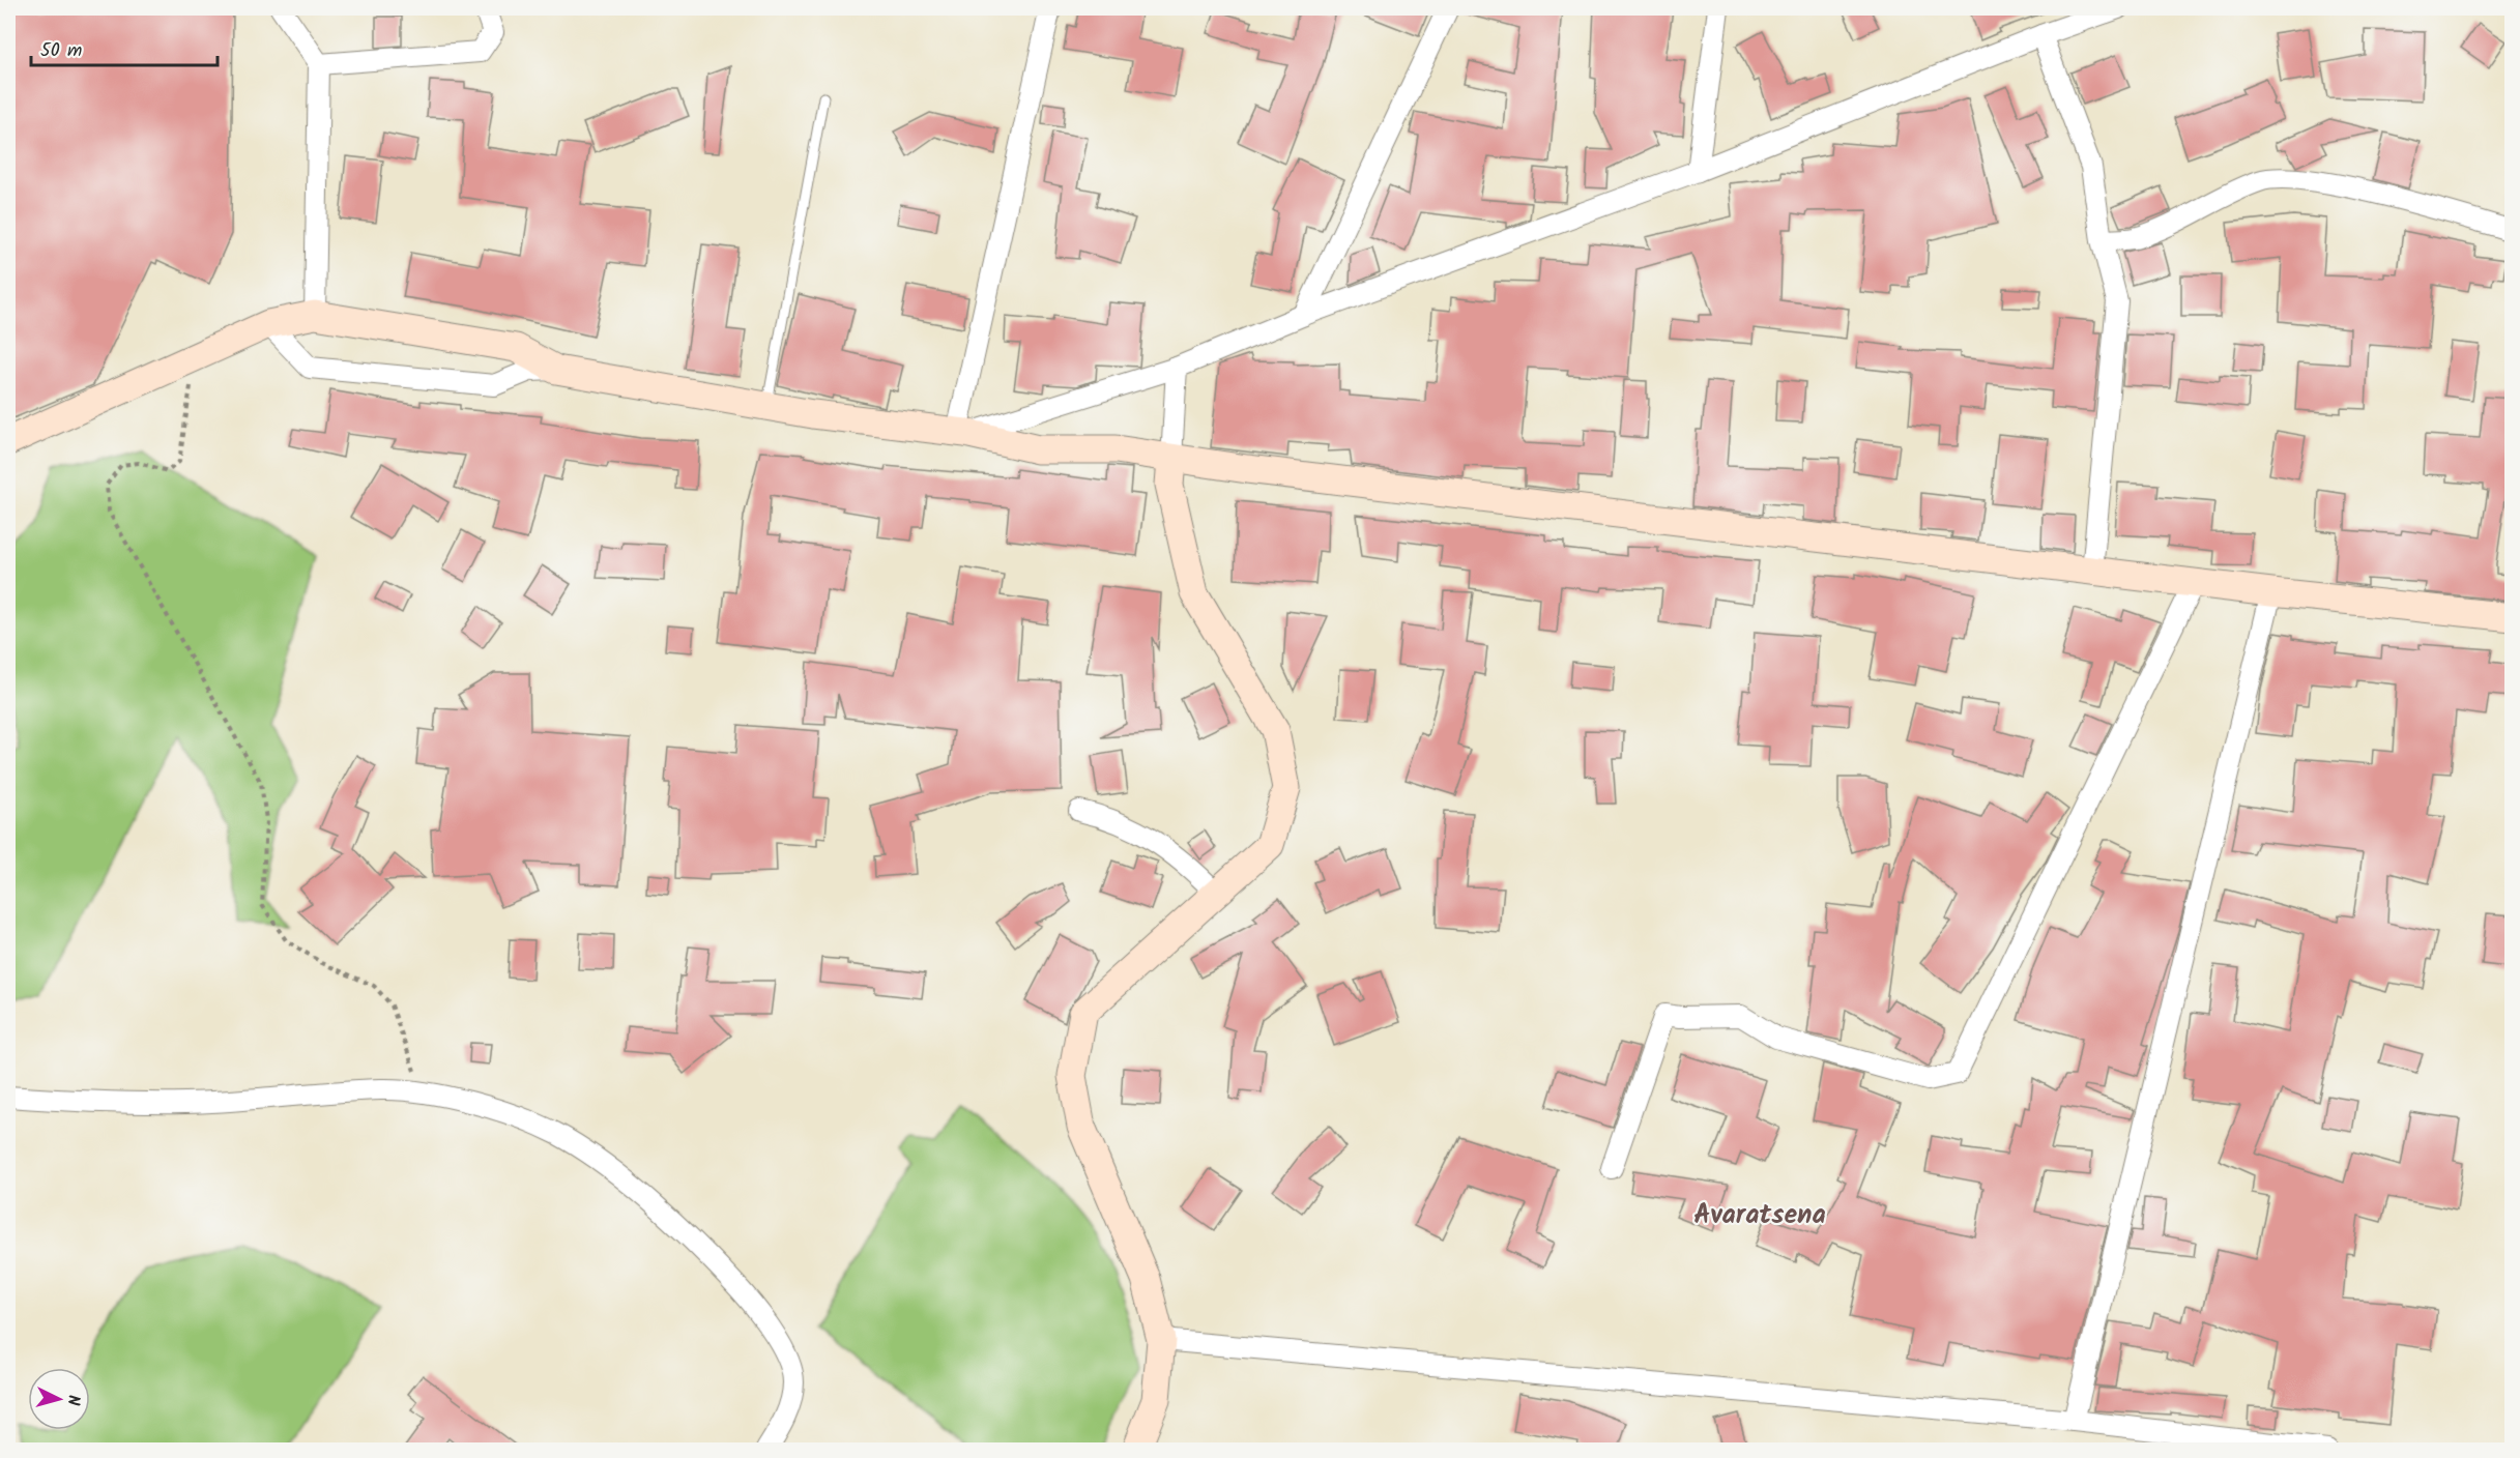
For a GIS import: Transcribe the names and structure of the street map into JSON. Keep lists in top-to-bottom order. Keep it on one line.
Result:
{"districts":["Avaratsena"],"scale_bar":"50 m","north":"right"}
